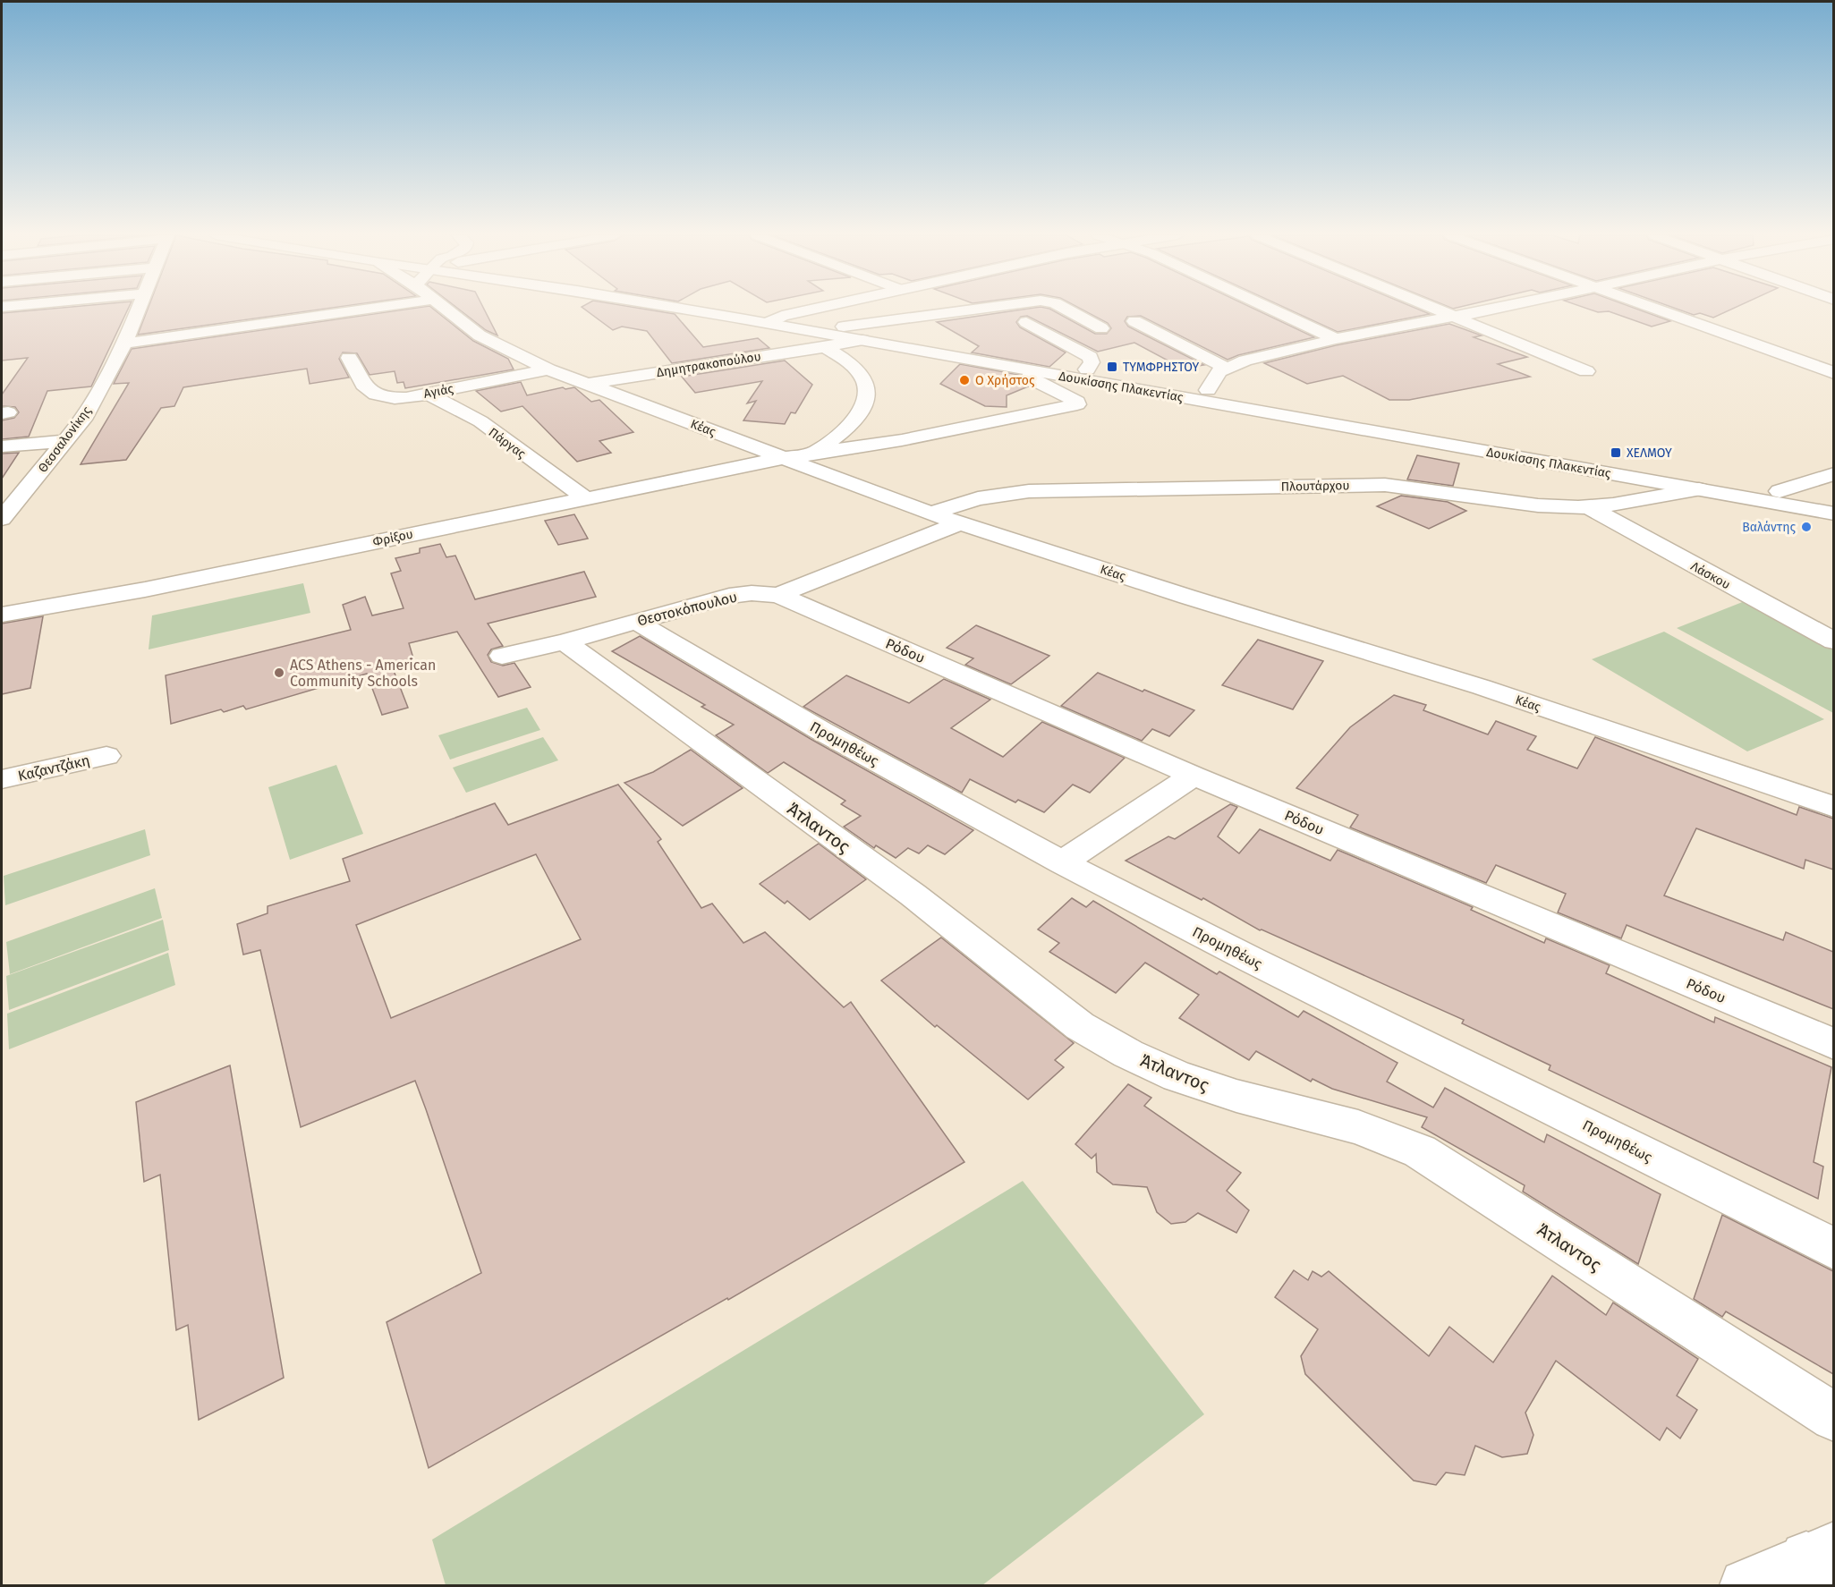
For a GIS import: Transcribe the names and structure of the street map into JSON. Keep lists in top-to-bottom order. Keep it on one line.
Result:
{"streets":{"street":["Δημητρακοπούλου","Δουκίσσης Πλακεντίας","Αγιάς","Κέας","Θεσσαλονίκης","Πάργας","Πλουτάρχου","Φρίξου","Λάσκου","Θεοτοκόπουλου","Ρόδου","Προμηθέως","Καζαντζάκη","Άτλαντος"]},"crossings":[["Δημητρακοπούλου","Δουκίσσης Πλακεντίας"],["Δημητρακοπούλου","Κέας"],["Δουκίσσης Πλακεντίας","Πλουτάρχου"],["Δουκίσσης Πλακεντίας","Φρίξου"],["Αγιάς","Κέας"],["Αγιάς","Πάργας"],["Κέας","Πλουτάρχου"],["Κέας","Φρίξου"],["Κέας","Θεοτοκόπουλου"],["Πάργας","Φρίξου"],["Πλουτάρχου","Λάσκου"],["Θεοτοκόπουλου","Ρόδου"],["Θεοτοκόπουλου","Προμηθέως"],["Θεοτοκόπουλου","Άτλαντος"]],"places":{"transit":["ΤΥΜΦΡΗΣΤΟΥ","ΧΕΛΜΟΥ"],"other":["Ο Χρήστος","Βαλάντης","ACS Athens - American Community Schools"]}}
